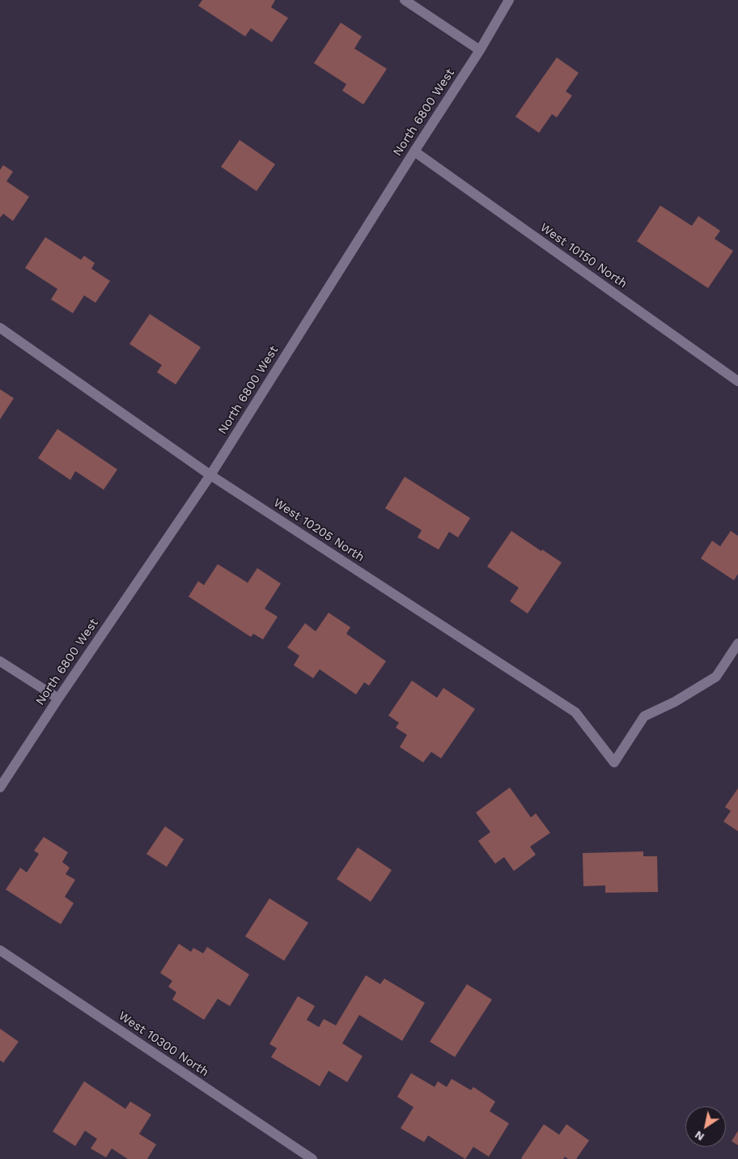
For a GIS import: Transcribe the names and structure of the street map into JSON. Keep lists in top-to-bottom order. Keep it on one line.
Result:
{"streets":{"street":["North 6800 West","West 10150 North","West 10205 North","West 10300 North"]},"crossings":[["North 6800 West","West 10150 North"],["North 6800 West","West 10205 North"]],"north":"bottom left"}
